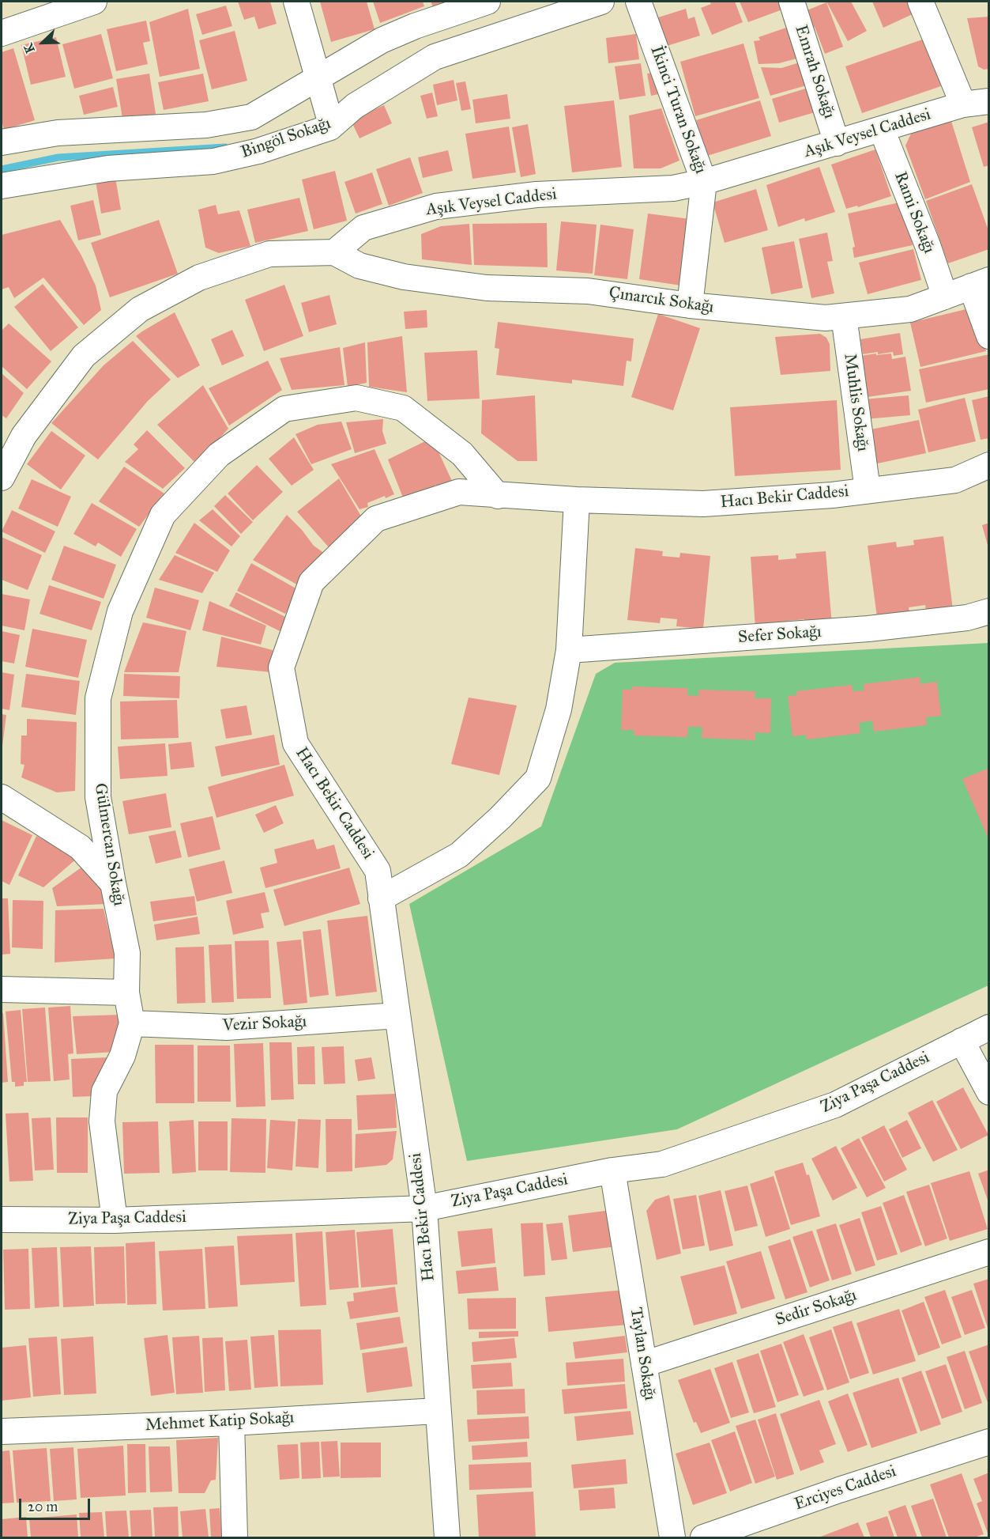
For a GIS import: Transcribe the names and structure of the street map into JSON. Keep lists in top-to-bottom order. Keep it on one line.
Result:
{"streets":{"street":["Emrah Sokağı","İkinci Turan Sokağı","Aşık Veysel Caddesi","Bingöl Sokağı","Rami Sokağı","Çınarcık Sokağı","Muhlis Sokağı","Hacı Bekir Caddesi","Sefer Sokağı","Gülmercan Sokağı","Vezir Sokağı","Ziya Paşa Caddesi","Sedir Sokağı","Taylan Sokağı","Mehmet Katip Sokağı","Erciyes Caddesi"]},"crossings":[["Emrah Sokağı","Aşık Veysel Caddesi"],["İkinci Turan Sokağı","Aşık Veysel Caddesi"],["İkinci Turan Sokağı","Çınarcık Sokağı"],["Aşık Veysel Caddesi","Rami Sokağı"],["Aşık Veysel Caddesi","Çınarcık Sokağı"],["Rami Sokağı","Çınarcık Sokağı"],["Çınarcık Sokağı","Muhlis Sokağı"],["Muhlis Sokağı","Hacı Bekir Caddesi"],["Hacı Bekir Caddesi","Gülmercan Sokağı"],["Hacı Bekir Caddesi","Vezir Sokağı"],["Hacı Bekir Caddesi","Ziya Paşa Caddesi"],["Hacı Bekir Caddesi","Mehmet Katip Sokağı"],["Gülmercan Sokağı","Vezir Sokağı"],["Gülmercan Sokağı","Ziya Paşa Caddesi"],["Ziya Paşa Caddesi","Taylan Sokağı"],["Sedir Sokağı","Taylan Sokağı"]],"scale_bar":"20 m","north":"bottom left"}
